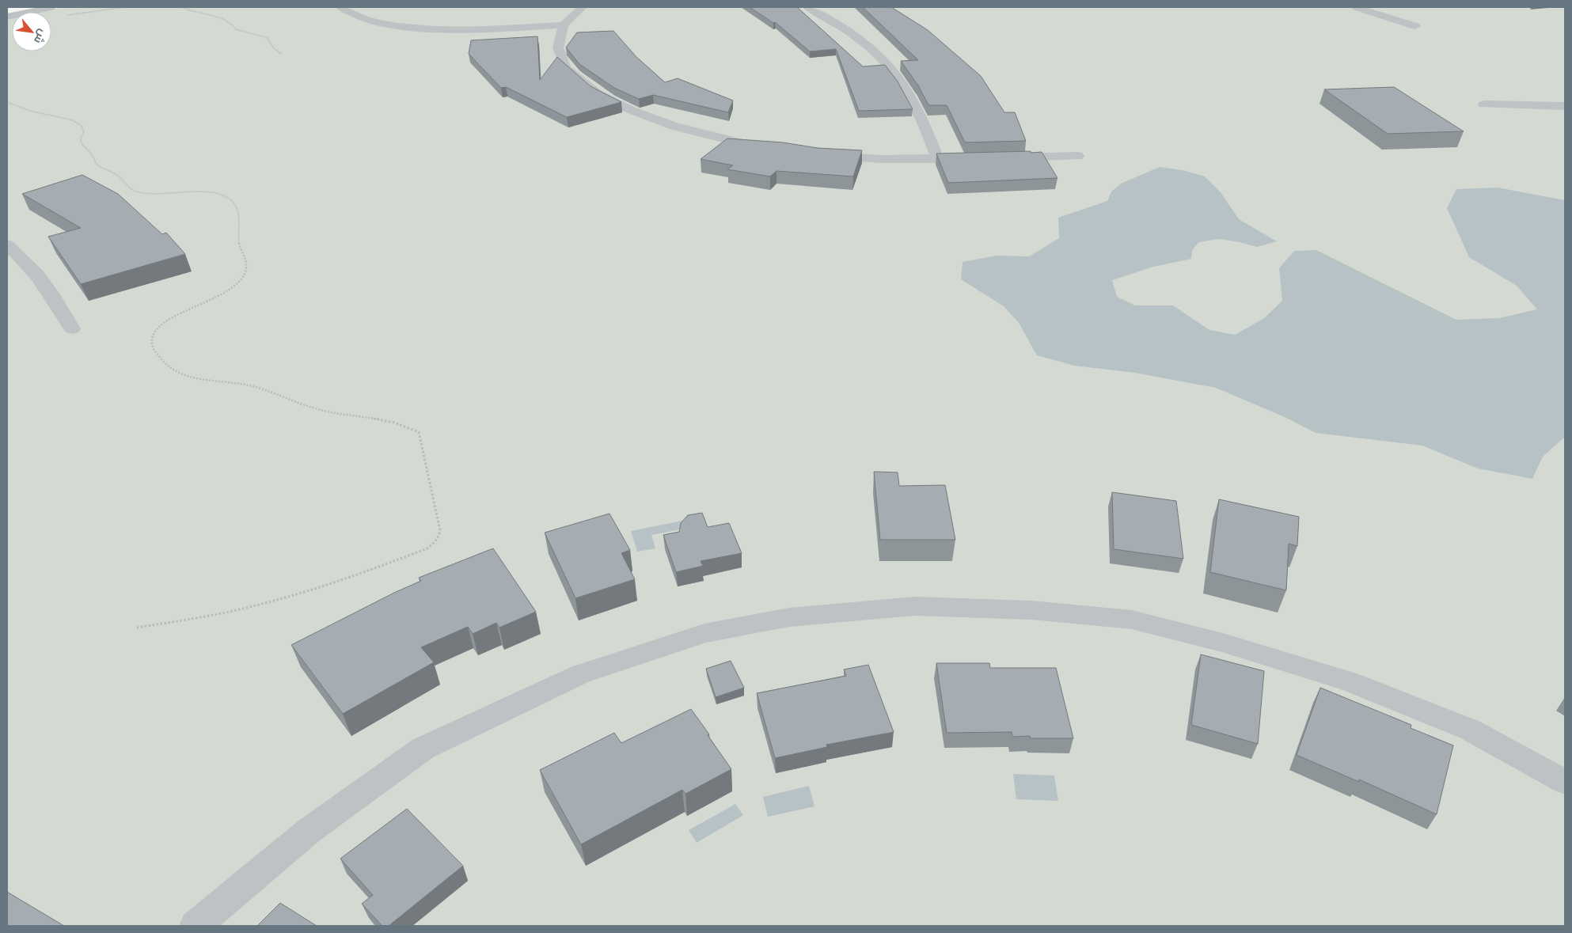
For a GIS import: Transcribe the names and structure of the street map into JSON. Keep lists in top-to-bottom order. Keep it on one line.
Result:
{"north":"bottom right"}
